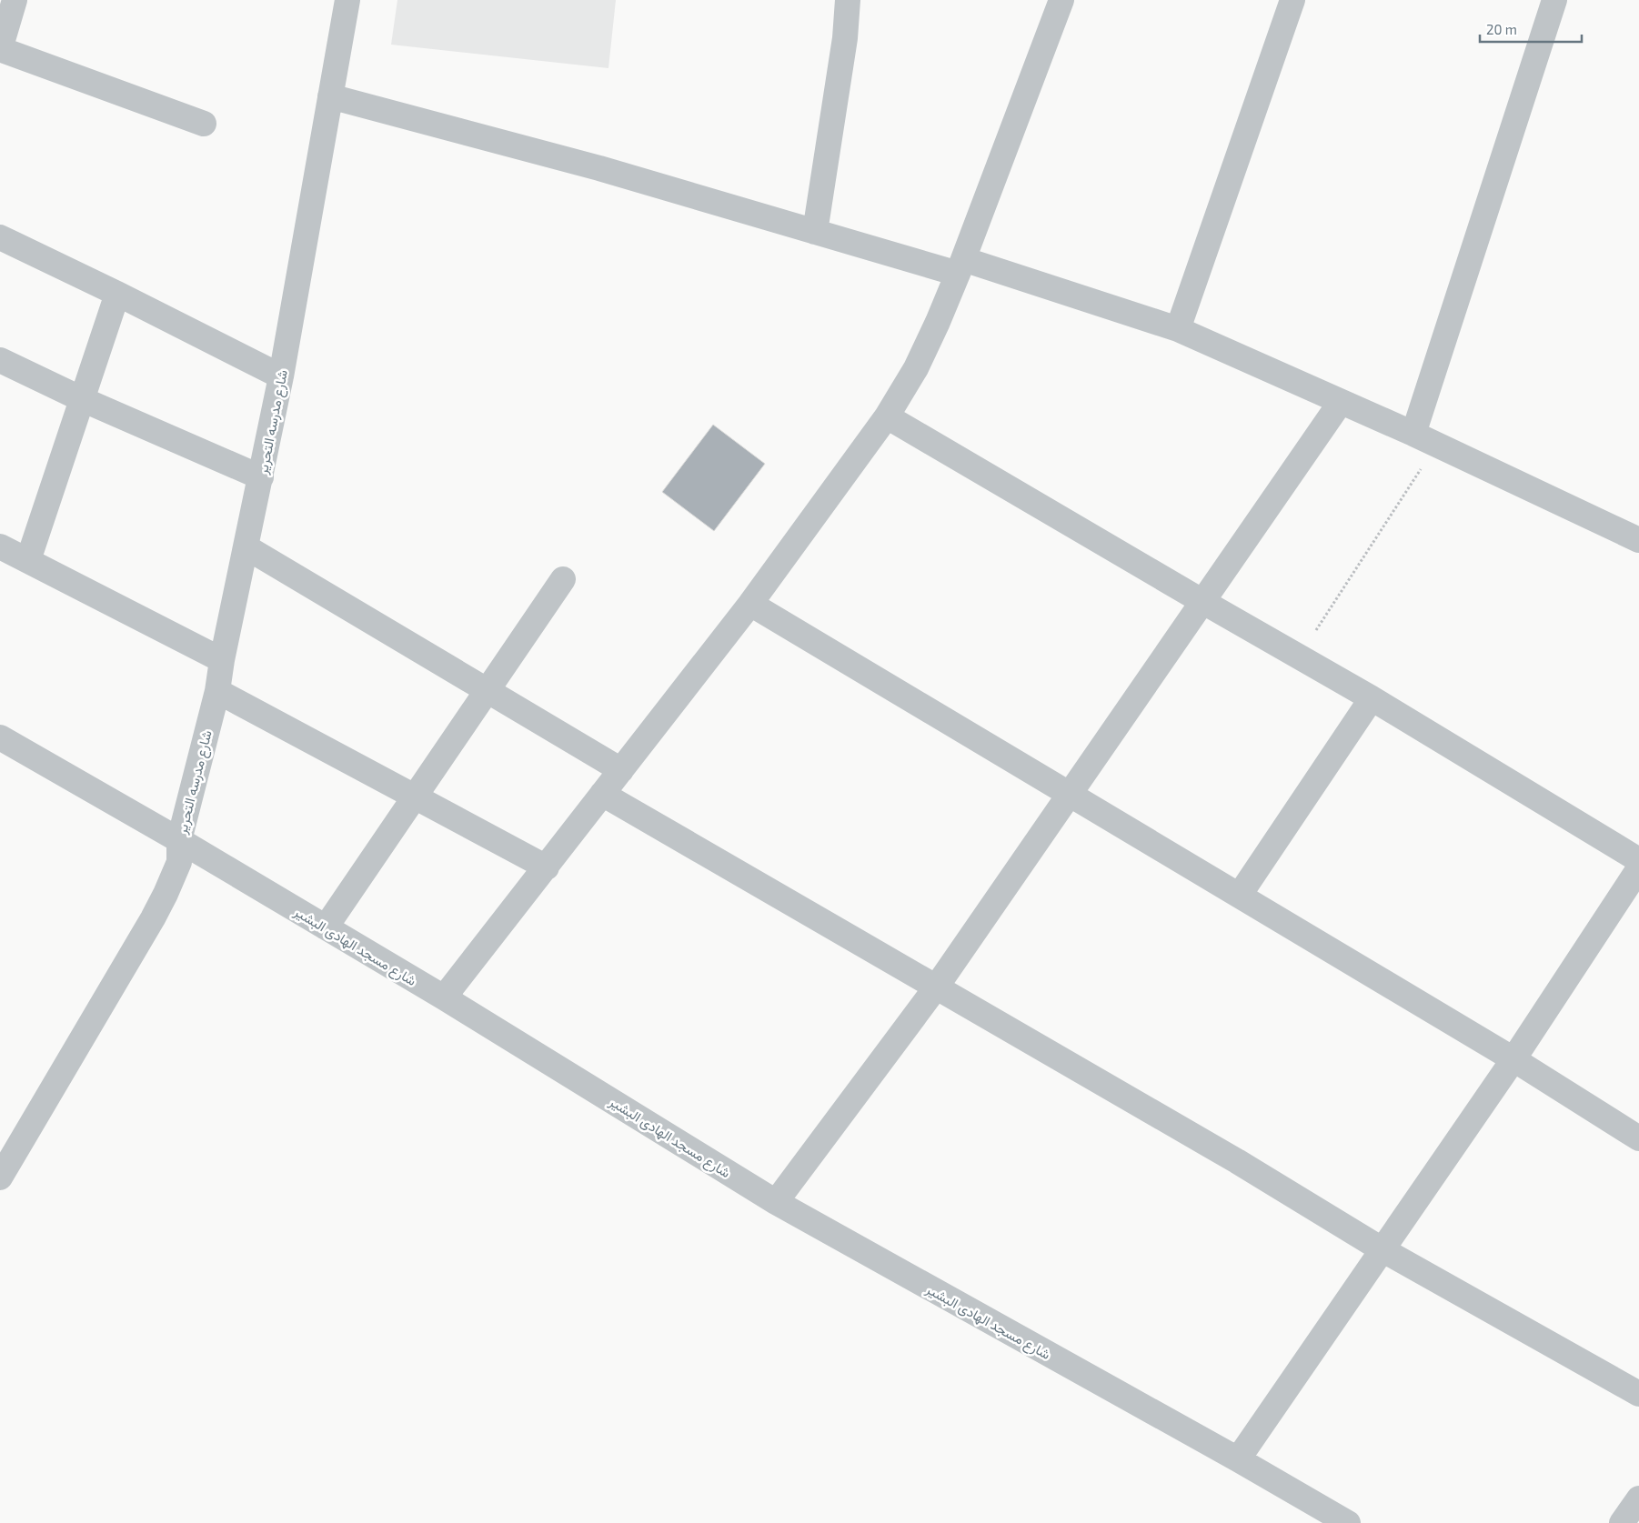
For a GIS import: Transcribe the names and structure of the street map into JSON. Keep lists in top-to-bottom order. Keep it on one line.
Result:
{"streets":{"street":["شارع مدرسه التحرير","شارع مسجد الهادى البشير"]},"crossings":[["شارع مدرسه التحرير","شارع مسجد الهادى البشير"]],"scale_bar":"20 m"}
